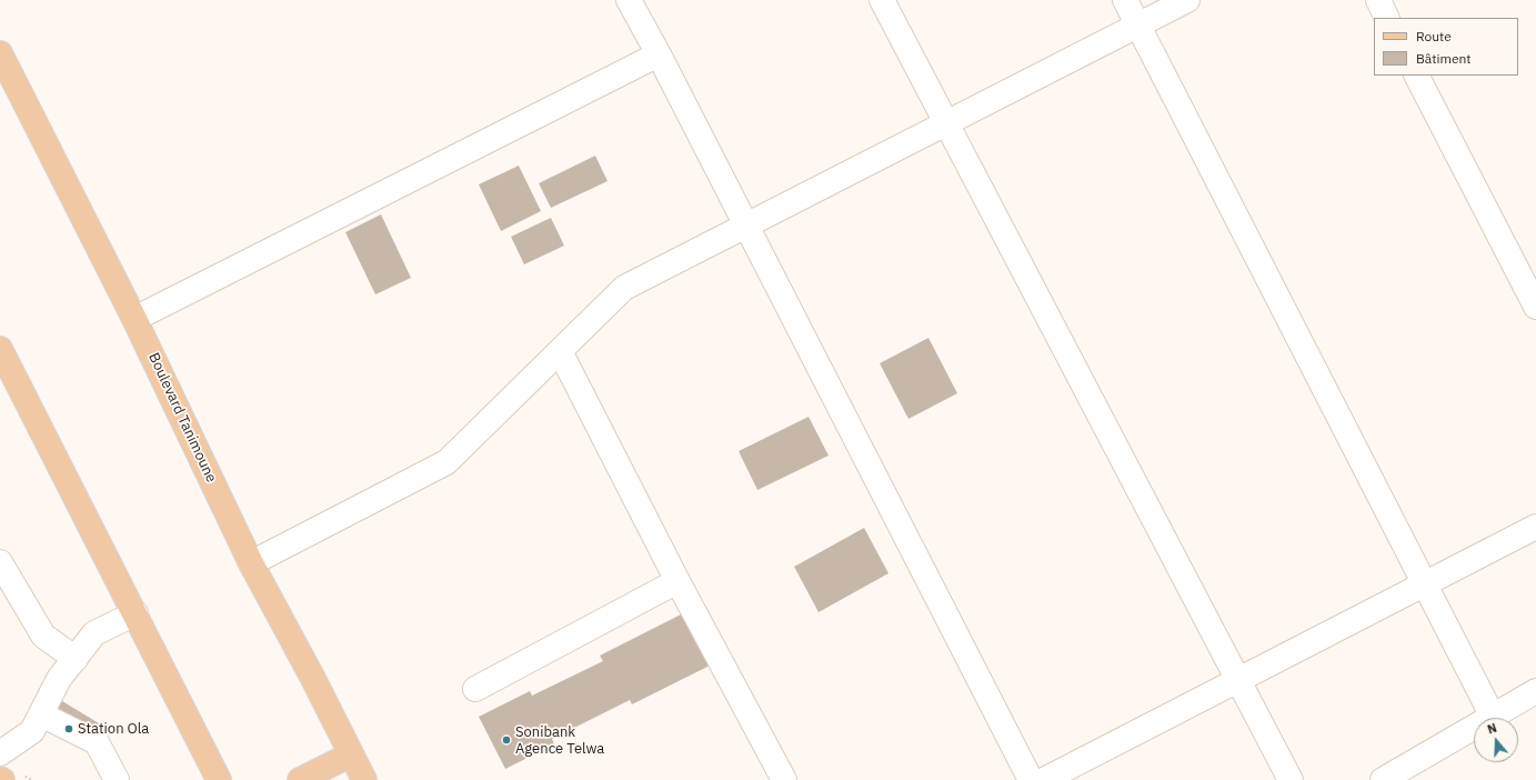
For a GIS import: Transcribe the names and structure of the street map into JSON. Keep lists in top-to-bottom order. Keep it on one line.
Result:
{"streets":{"main road":["Boulevard Tanimoune"]},"places":["Station Ola","Sonibank Agence Telwa"],"legend":["Route","Bâtiment"],"north":"top"}
